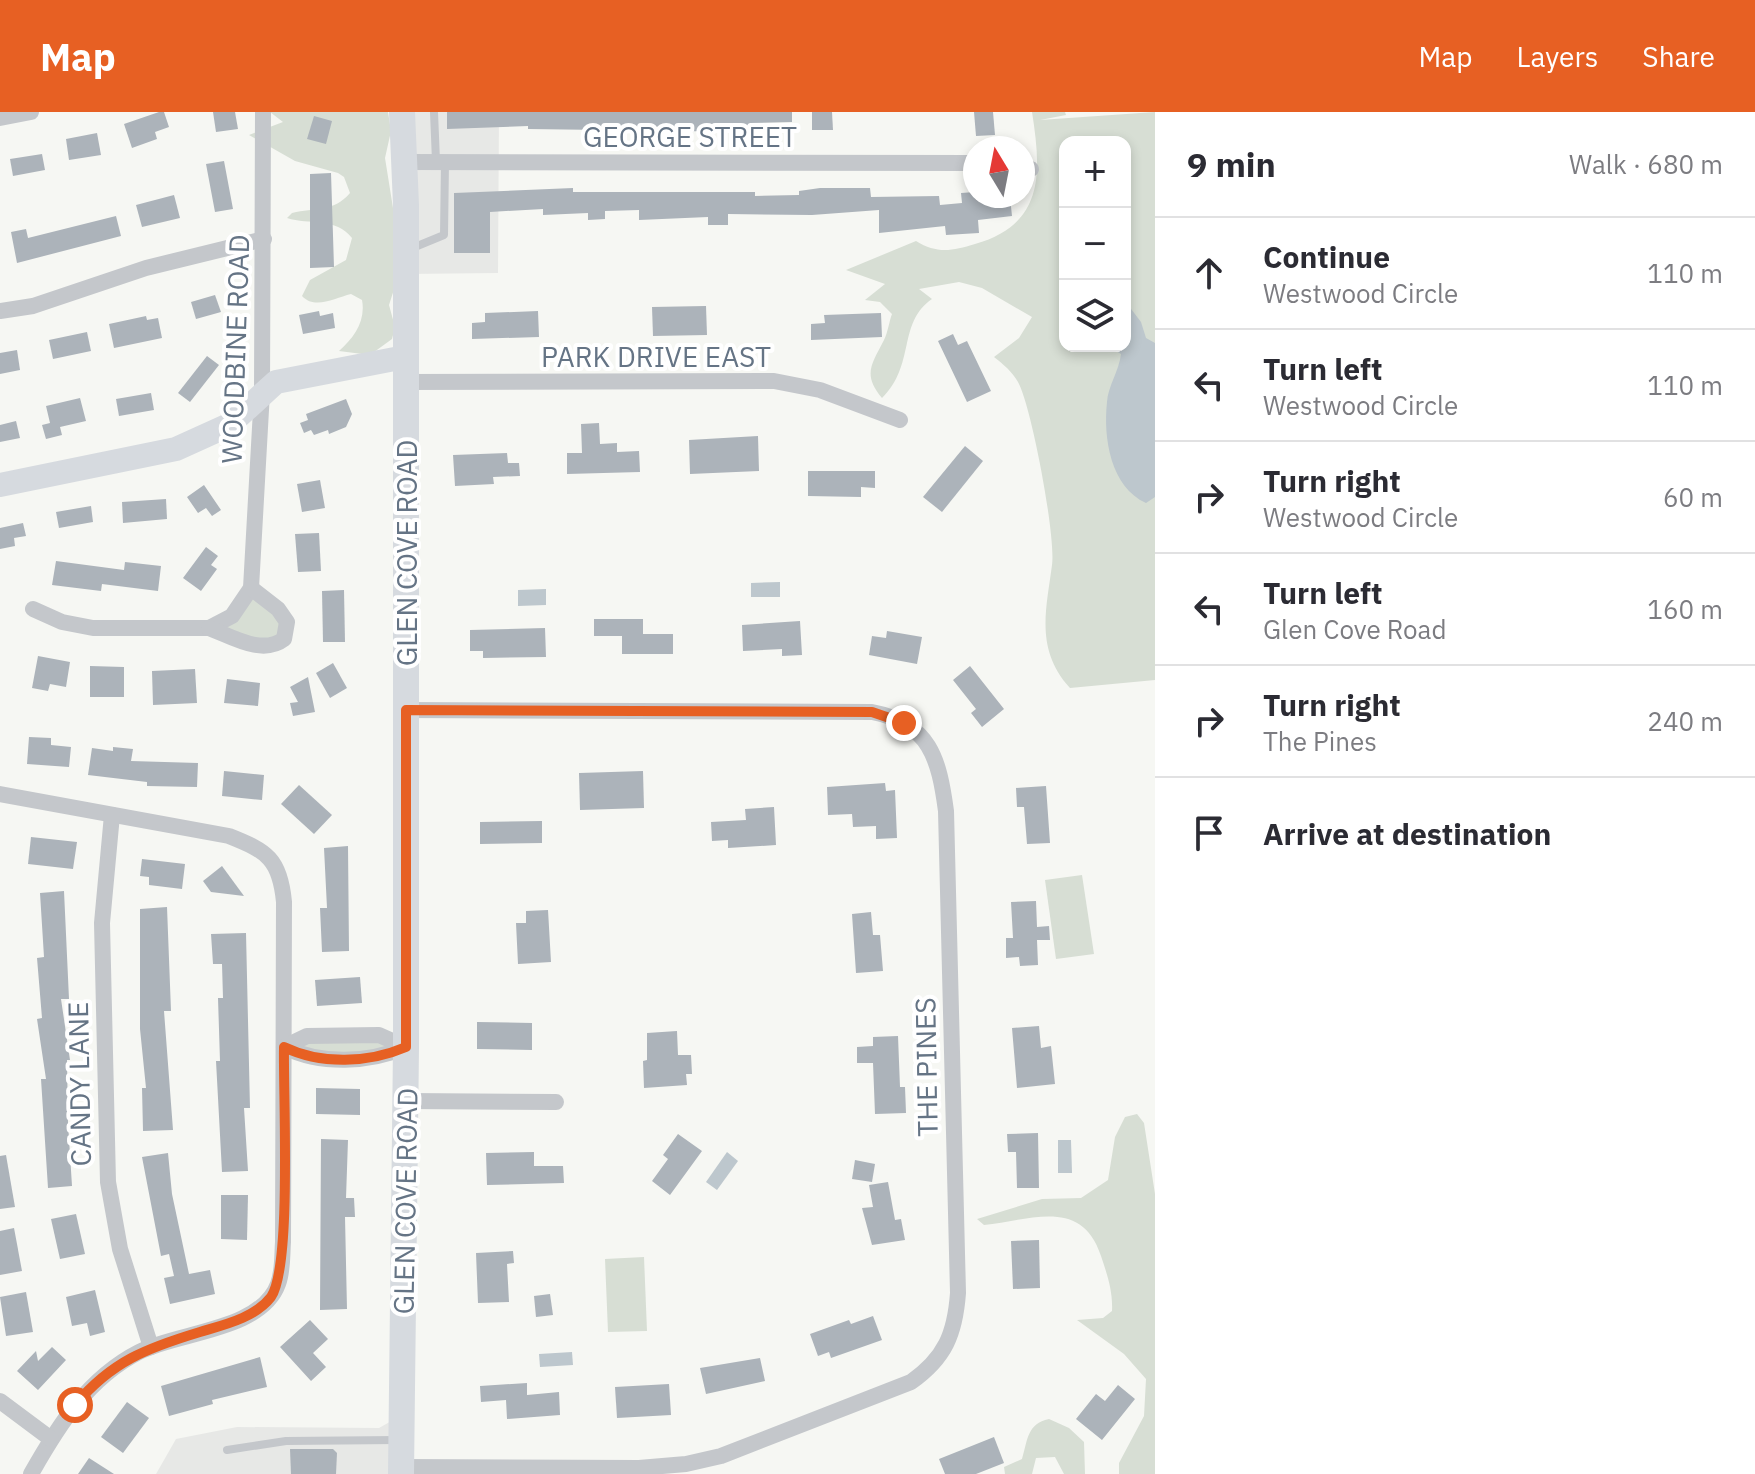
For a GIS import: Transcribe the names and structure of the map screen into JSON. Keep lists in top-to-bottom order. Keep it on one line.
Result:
{"streets":{"main road":["GLEN COVE ROAD"],"street":["GEORGE STREET","WOODBINE ROAD","PARK DRIVE EAST","THE PINES","CANDY LANE"]},"crossings":[["GEORGE STREET","GLEN COVE ROAD"],["PARK DRIVE EAST","GLEN COVE ROAD"],["GLEN COVE ROAD","THE PINES"]],"north":"top","page":{"header":"Map","nav":["Map","Layers","Share"],"heading":["9 min","Walk · 680 m"],"map_buttons":["+","−"],"list":[["Continue","Westwood Circle","110 m"],["Turn left","Westwood Circle","110 m"],["Turn right","Westwood Circle","60 m"],["Turn left","Glen Cove Road","160 m"],["Turn right","The Pines","240 m"],"Arrive at destination"]}}
